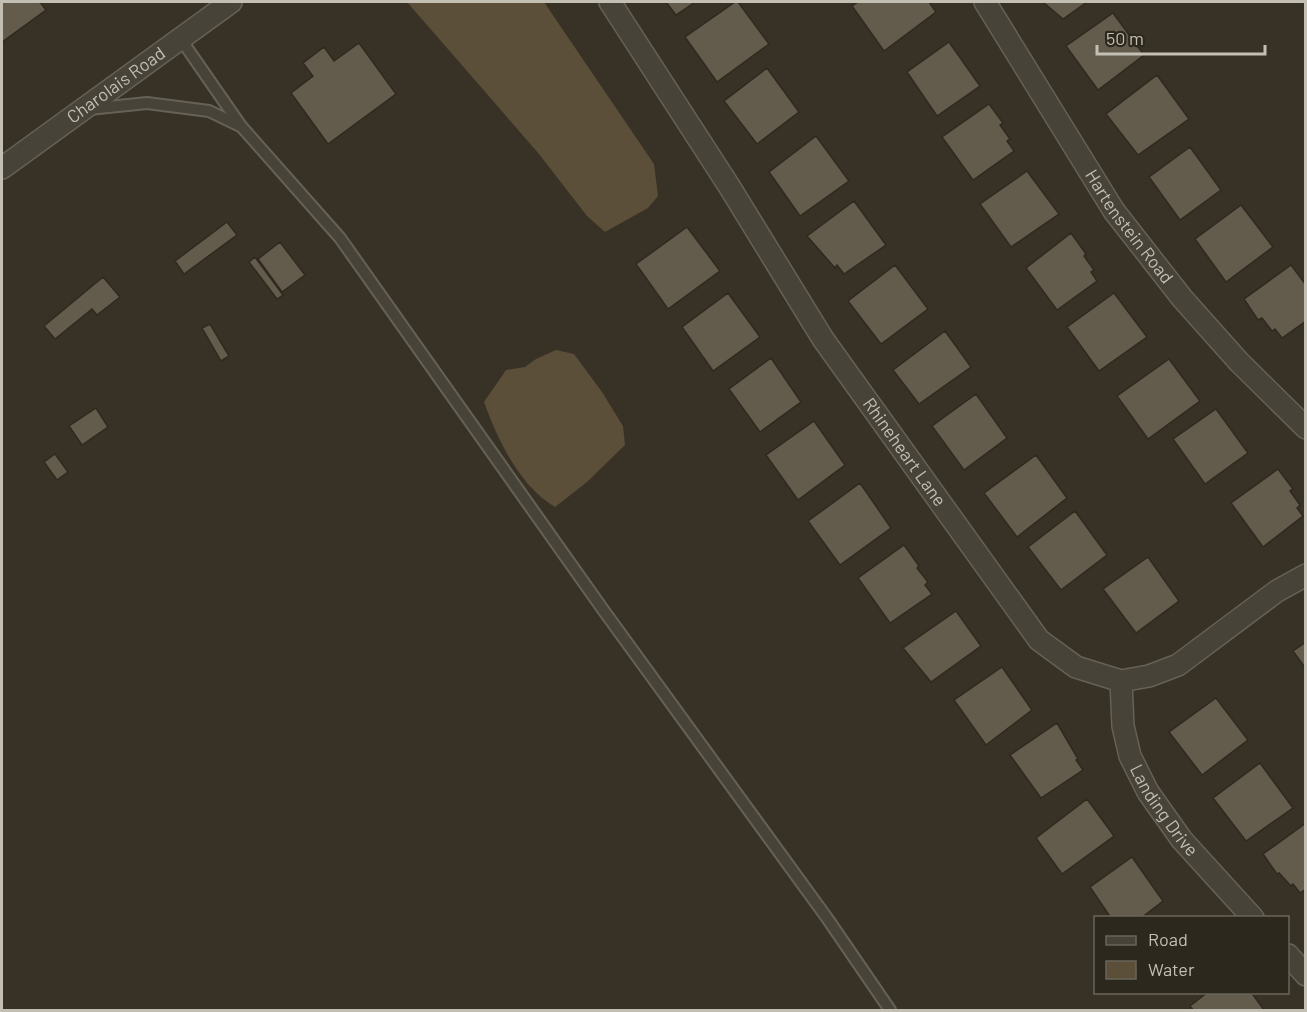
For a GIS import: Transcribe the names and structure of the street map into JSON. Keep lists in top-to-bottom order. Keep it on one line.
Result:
{"streets":{"street":["Charolais Road","Hartenstein Road","Rhineheart Lane","Landing Drive"]},"crossings":[["Rhineheart Lane","Landing Drive"]],"legend":["Road","Water"],"scale_bar":"50 m"}
